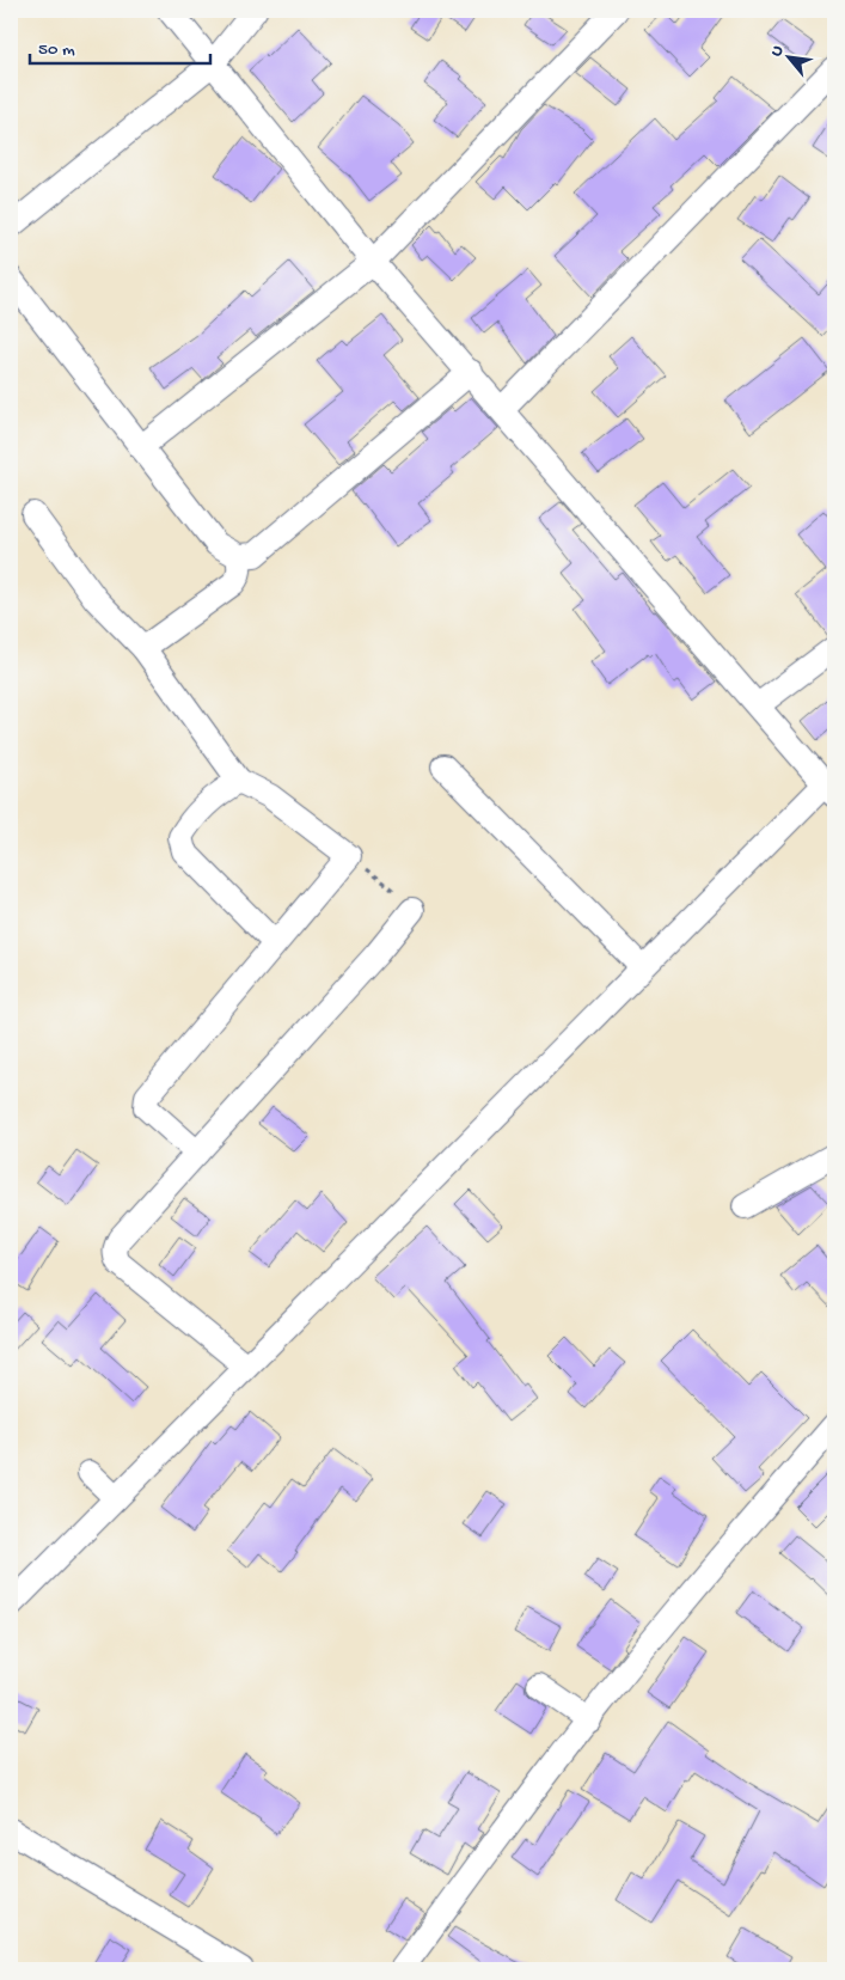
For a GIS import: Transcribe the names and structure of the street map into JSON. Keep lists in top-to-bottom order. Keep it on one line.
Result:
{"scale_bar":"50 m","north":"top left"}
